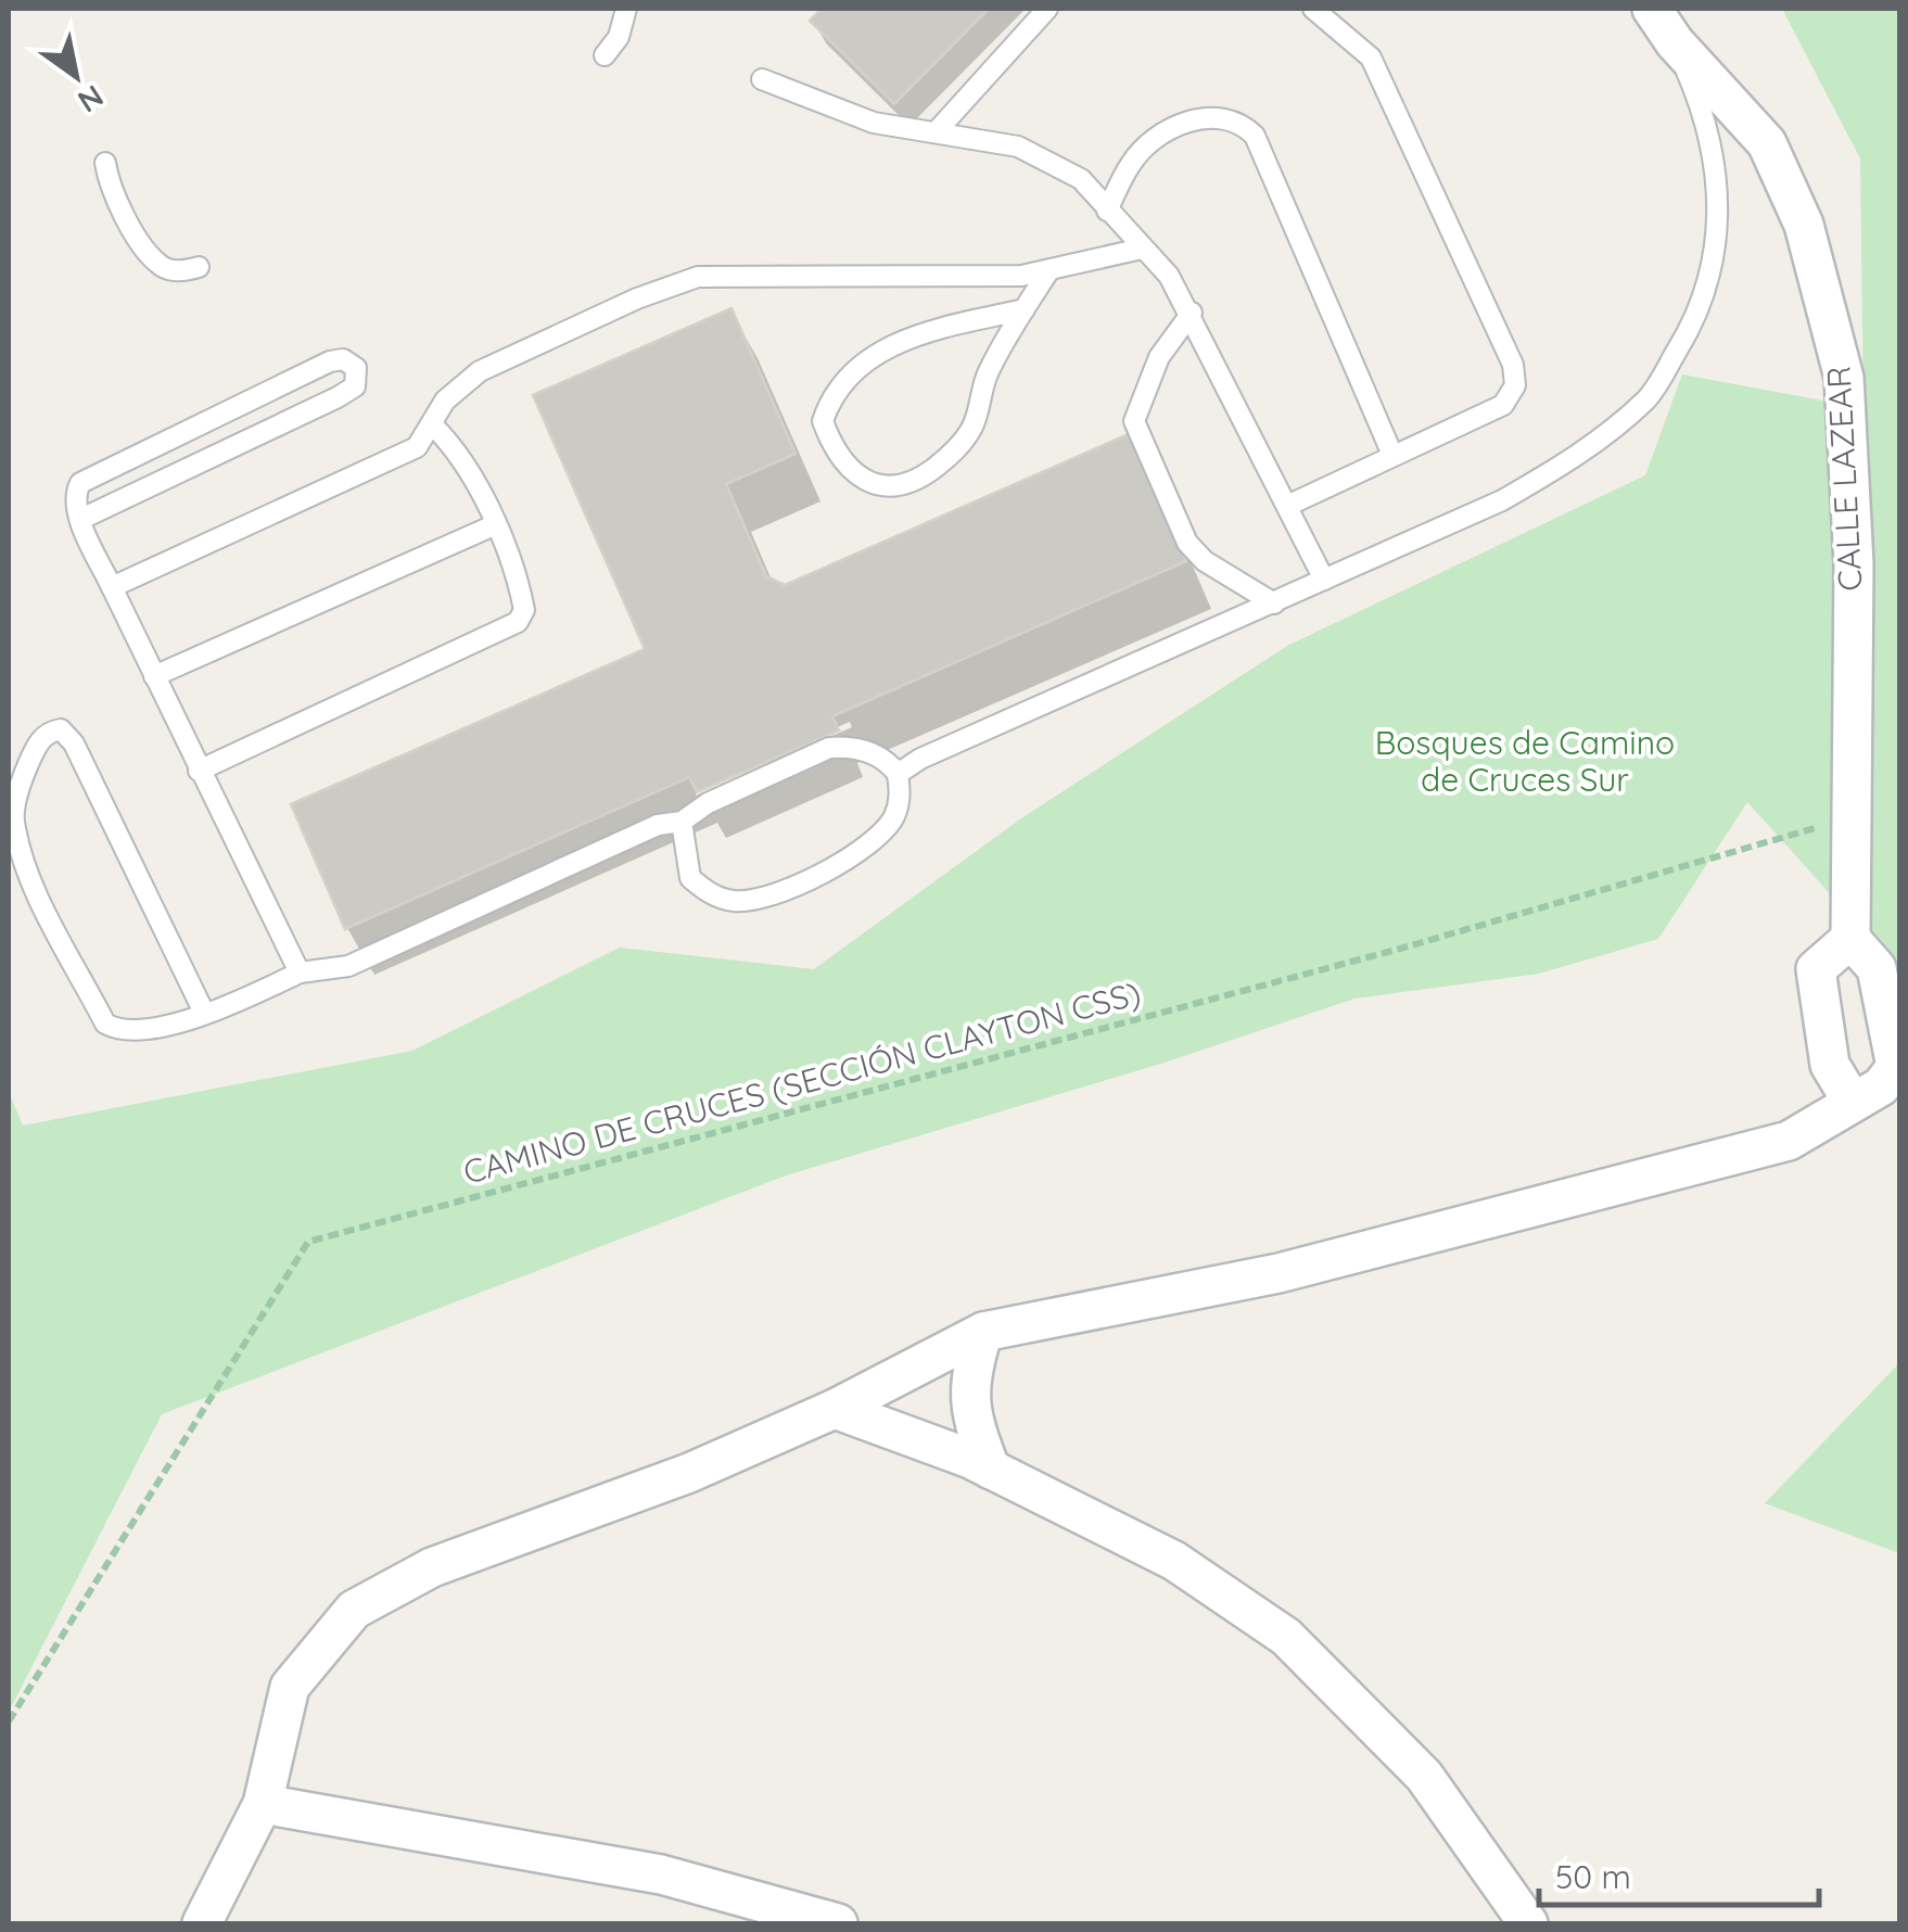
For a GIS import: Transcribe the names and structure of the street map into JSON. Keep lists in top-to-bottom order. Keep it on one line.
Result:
{"streets":{"street":["CALLE LAZEAR"],"path":["CAMINO DE CRUCES (SECCIÓN CLAYTON CSS)"]},"crossings":[["CALLE LAZEAR","CAMINO DE CRUCES (SECCIÓN CLAYTON CSS)"]],"parks":["Bosques de Camino de Cruces Sur"],"scale_bar":"50 m","north":"bottom right"}
